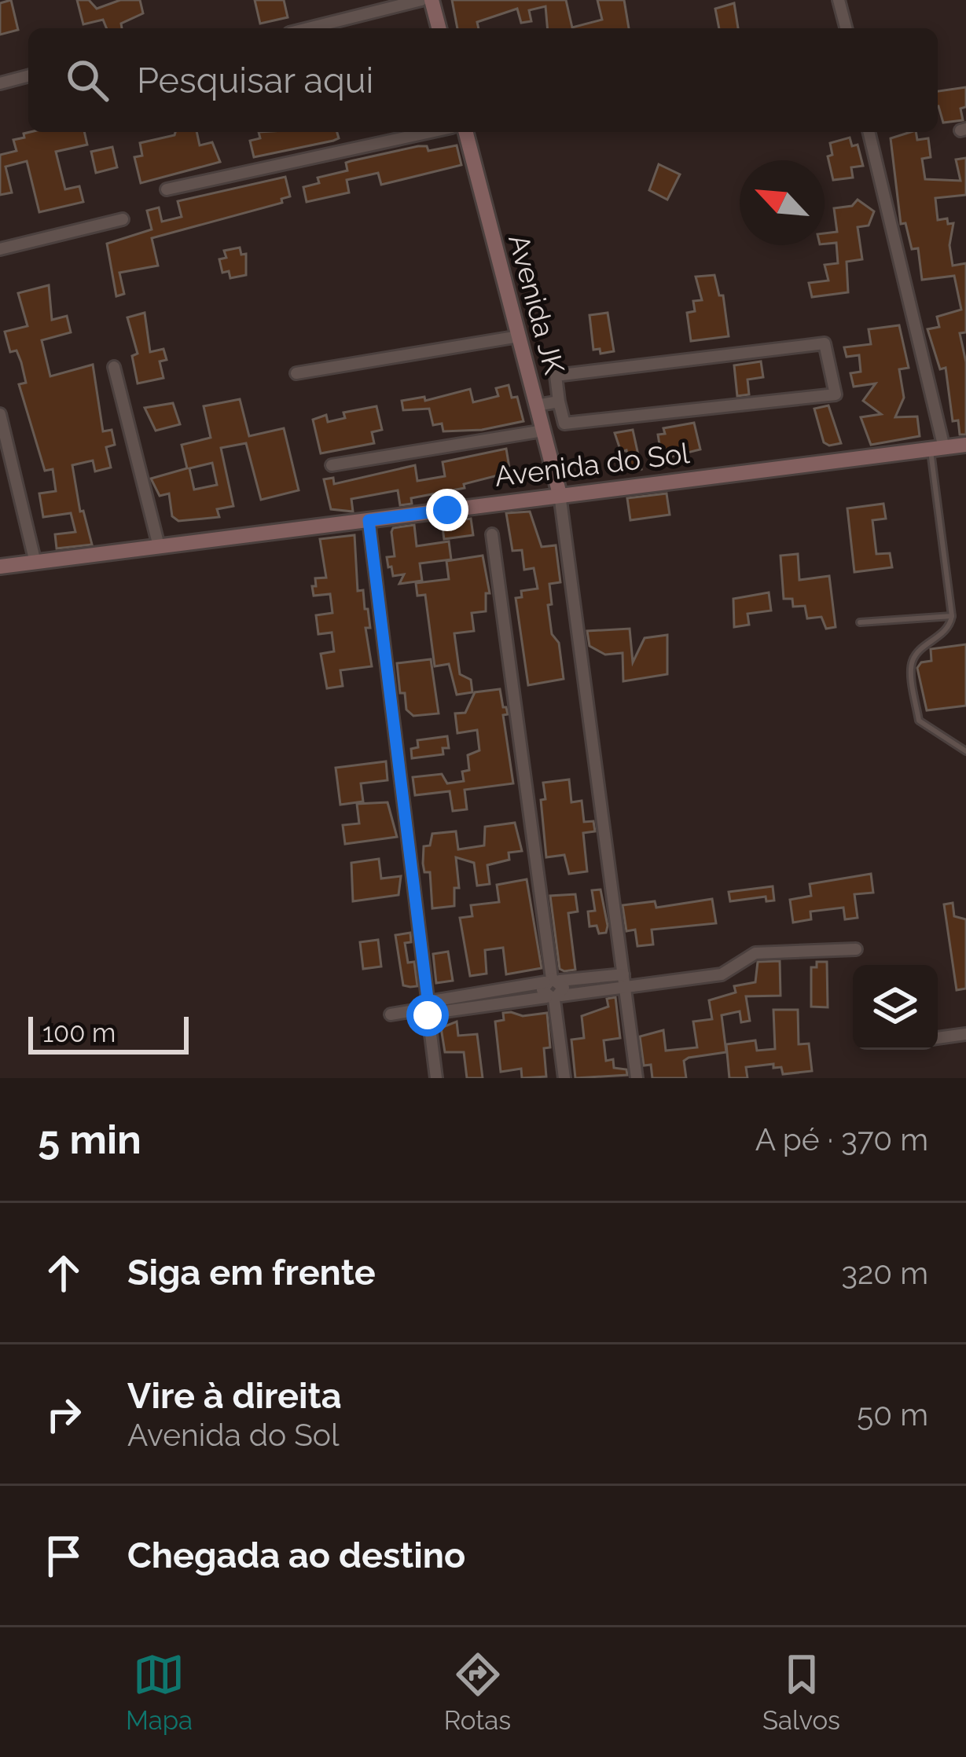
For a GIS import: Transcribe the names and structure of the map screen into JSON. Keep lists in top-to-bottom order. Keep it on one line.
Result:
{"streets":{"street":["Avenida JK","Avenida do Sol"]},"crossings":[["Avenida JK","Avenida do Sol"]],"scale_bar":"100 m","north":"top left","page":{"search":"Pesquisar aqui","scale":"100 m","heading":["5 min","A pé · 370 m"],"list":[["Siga em frente","320 m"],["Vire à direita","Avenida do Sol","50 m"],"Chegada ao destino"],"nav":["Mapa","Rotas","Salvos"]}}
